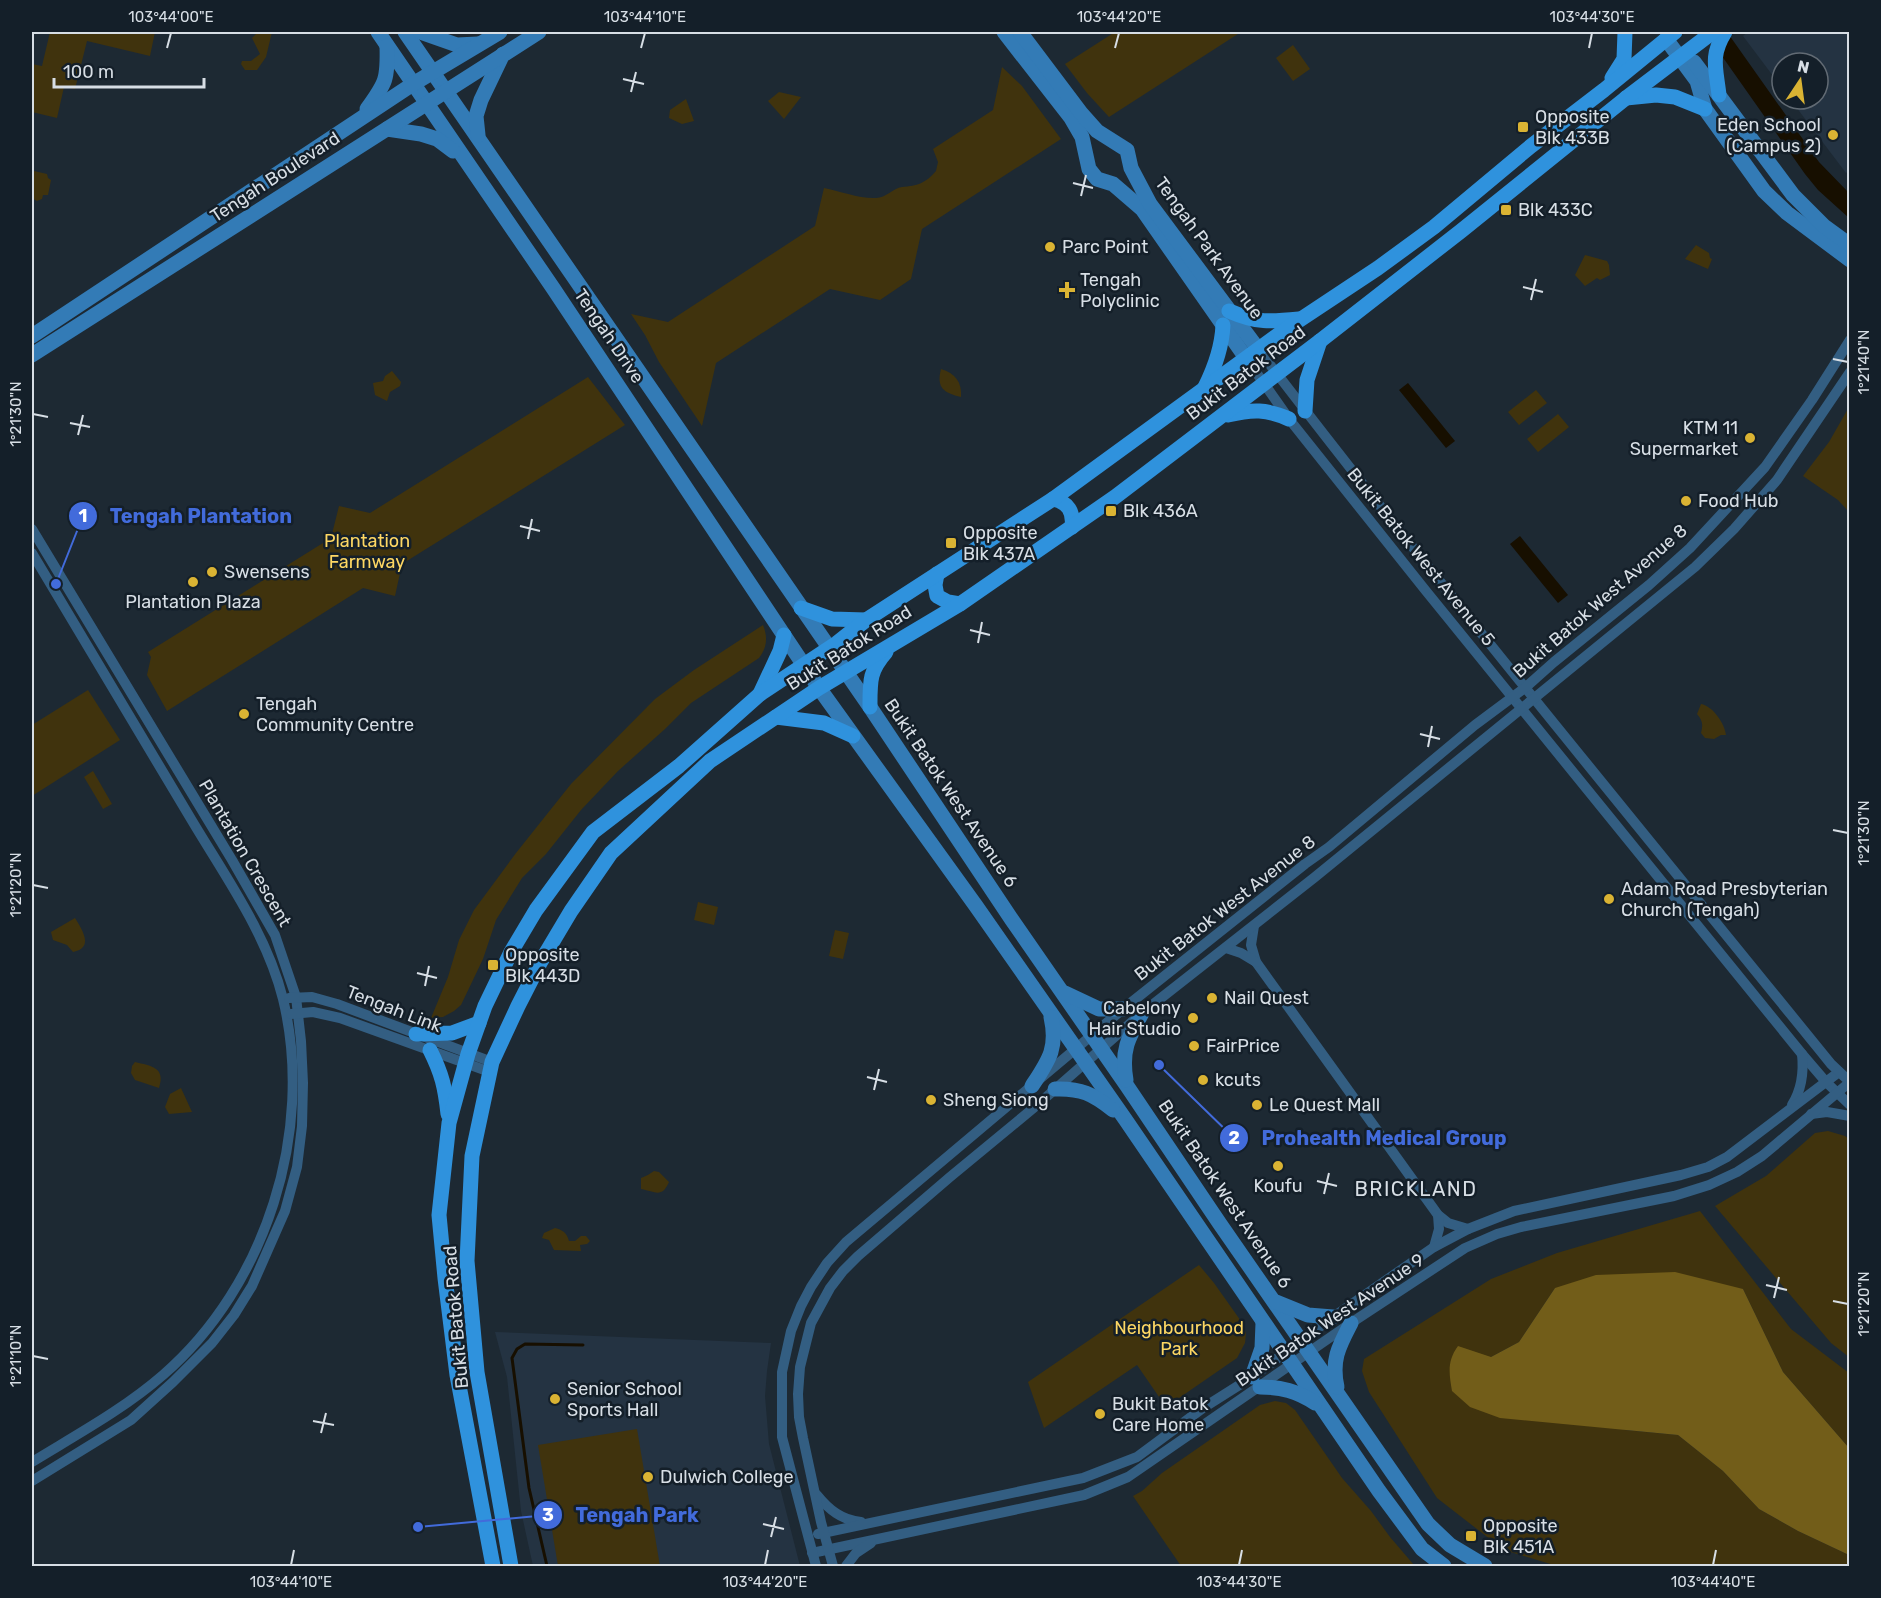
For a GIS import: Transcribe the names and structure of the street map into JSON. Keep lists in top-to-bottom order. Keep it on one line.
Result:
{"streets":{"main road":["Bukit Batok Road"],"street":["Tengah Boulevard","Tengah Park Avenue","Tengah Drive","Bukit Batok West Avenue 5","Bukit Batok West Avenue 8","Bukit Batok West Avenue 6","Plantation Crescent","Tengah Link","Bukit Batok West Avenue 9"]},"crossings":[["Tengah Boulevard","Tengah Drive"],["Tengah Park Avenue","Bukit Batok Road"],["Tengah Park Avenue","Bukit Batok West Avenue 5"],["Tengah Drive","Bukit Batok Road"],["Tengah Drive","Bukit Batok West Avenue 6"],["Bukit Batok Road","Bukit Batok West Avenue 5"],["Bukit Batok Road","Bukit Batok West Avenue 6"],["Bukit Batok Road","Tengah Link"],["Bukit Batok West Avenue 5","Bukit Batok West Avenue 8"],["Bukit Batok West Avenue 5","Bukit Batok West Avenue 9"],["Bukit Batok West Avenue 8","Bukit Batok West Avenue 6"],["Bukit Batok West Avenue 8","Bukit Batok West Avenue 9"],["Bukit Batok West Avenue 6","Bukit Batok West Avenue 9"],["Plantation Crescent","Tengah Link"]],"districts":["BRICKLAND"],"parks":["Plantation Farmway","Neighbourhood Park"],"places":{"transit":["Opposite Blk 433B","Blk 433C","Blk 436A","Opposite Blk 437A","Opposite Blk 443D","Opposite Blk 451A"],"other":["Eden School (Campus 2)","Parc Point","KTM 11 Supermarket","Food Hub","Swensens","Plantation Plaza","Tengah Plantation","Tengah Community Centre","Adam Road Presbyterian Church (Tengah)","Nail Quest","Cabelony Hair Studio","FairPrice","Prohealth Medical Group","kcuts","Sheng Siong","Le Quest Mall","Koufu","Senior School Sports Hall","Bukit Batok Care Home","Dulwich College","Tengah Park"],"health":["Tengah Polyclinic"]},"scale_bar":"100 m","north":"top","coordinates":["103°44'00\"E","103°44'10\"E","103°44'20\"E","103°44'30\"E","1°21'40\"N","1°21'30\"N","1°21'20\"N","1°21'10\"N","103°44'40\"E"]}
